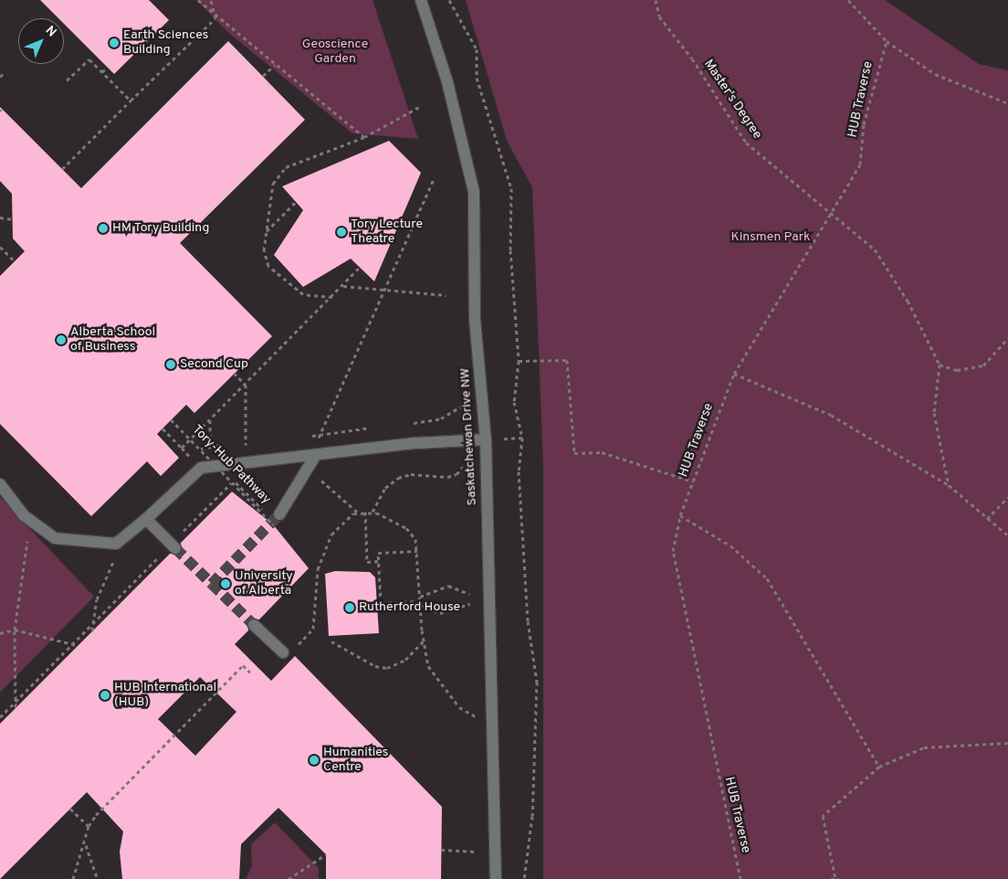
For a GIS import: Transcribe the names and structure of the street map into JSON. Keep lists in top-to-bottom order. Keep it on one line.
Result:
{"streets":{"street":["Saskatchewan Drive NW"],"path":["Master's Degree","HUB Traverse","Tory-Hub Pathway"]},"crossings":[["Master's Degree","HUB Traverse"]],"parks":["Geoscience Garden","Kinsmen Park"],"places":["Earth Sciences Building","HM Tory Building","Tory Lecture Theatre","Alberta School of Business","Second Cup","University of Alberta","Rutherford House","HUB International (HUB)","Humanities Centre"],"north":"top right"}
